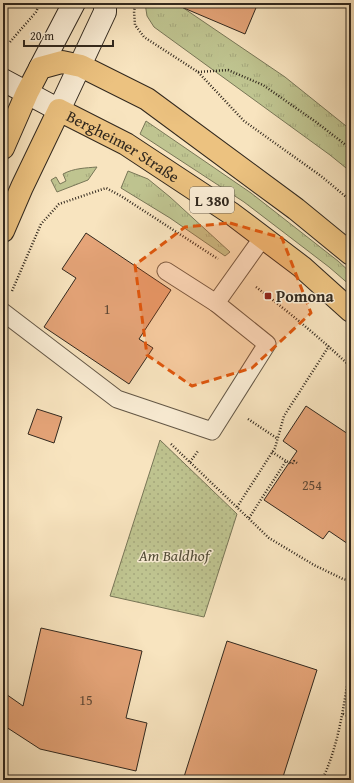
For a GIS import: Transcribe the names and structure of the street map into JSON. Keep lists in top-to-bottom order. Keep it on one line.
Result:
{"streets":{"main road":["Bergheimer Straße","L 380"]},"parks":["Am Baldhof"],"places":{"transit":["Pomona"]},"house_numbers":["1","254","15"],"scale_bar":"20 m"}
